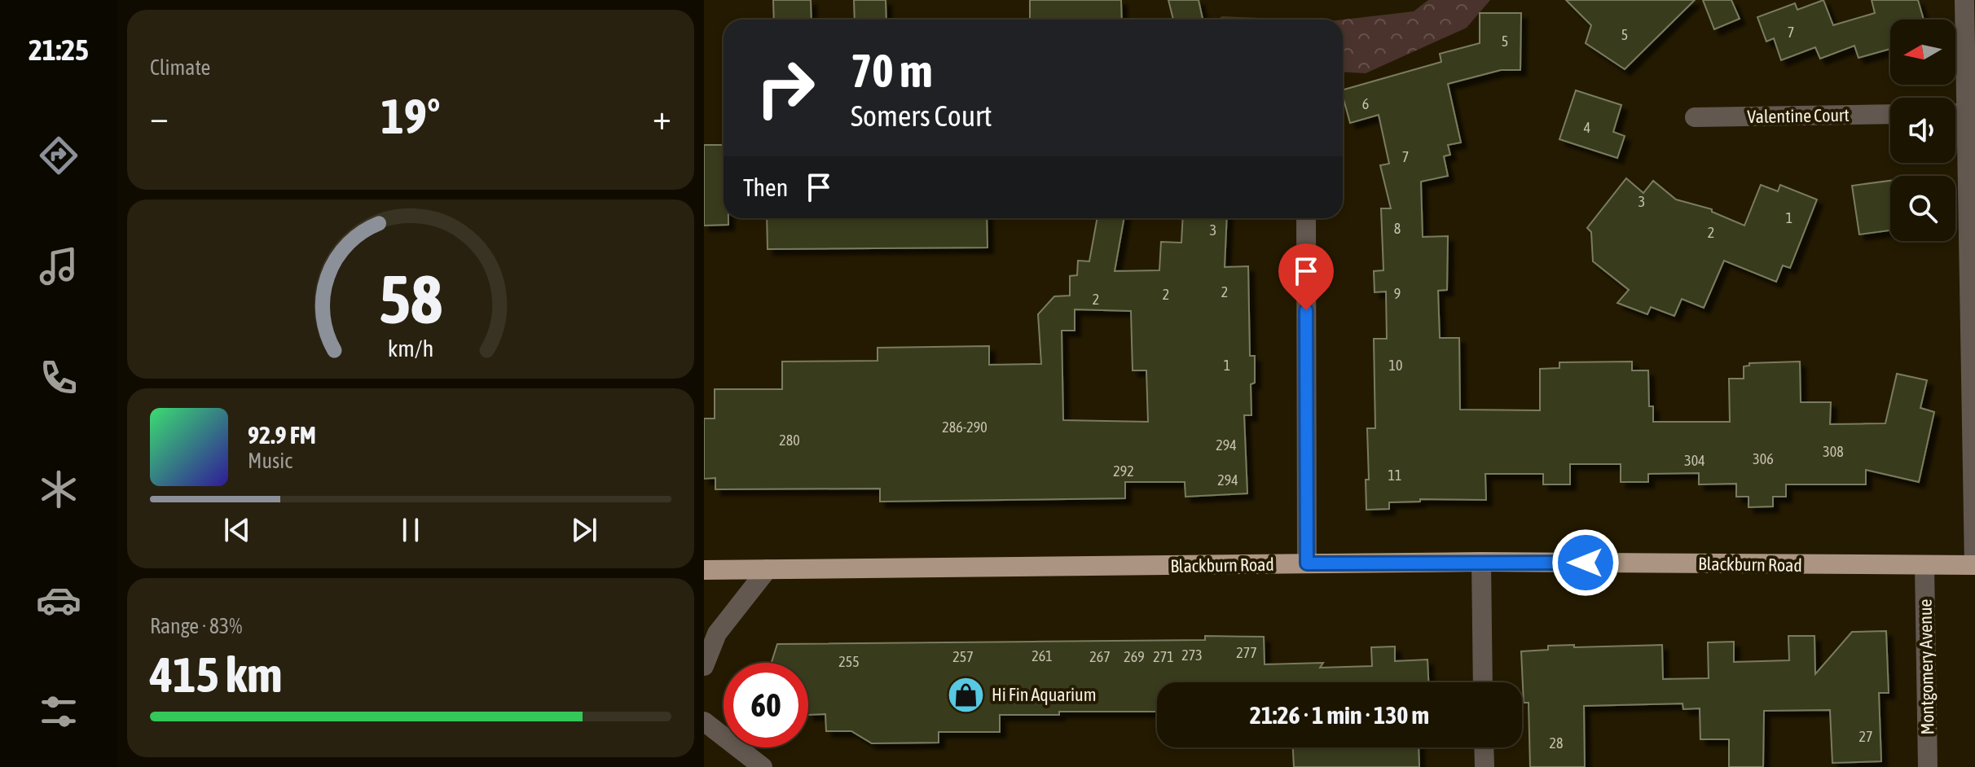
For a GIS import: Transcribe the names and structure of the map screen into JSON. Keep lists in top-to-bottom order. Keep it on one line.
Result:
{"streets":{"main road":["Blackburn Road"],"street":["Valentine Court","Montgomery Avenue"]},"crossings":[["Blackburn Road","Montgomery Avenue"]],"places":{"shop":["Hi Fin Aquarium"]},"house_numbers":["7","5","5","6","4","7","3","1","8","3","2","2","9","2","2","1","10","286-290","280","294","308","306","304","292","11","294","277","273","261","257","267","269","271","255","27","28"],"north":"left","page":{"tabs":"21:25","tile":["Climate",["Range · 83%","415 km"]],"turn":["70 m","Somers Court"],"heat":["−","19°","+"],"then":"Then","song":["92.9 FM","Music"],"limit":"60","trip":"21:26 · 1 min · 130 m","gauge":["58","km/h"]}}
